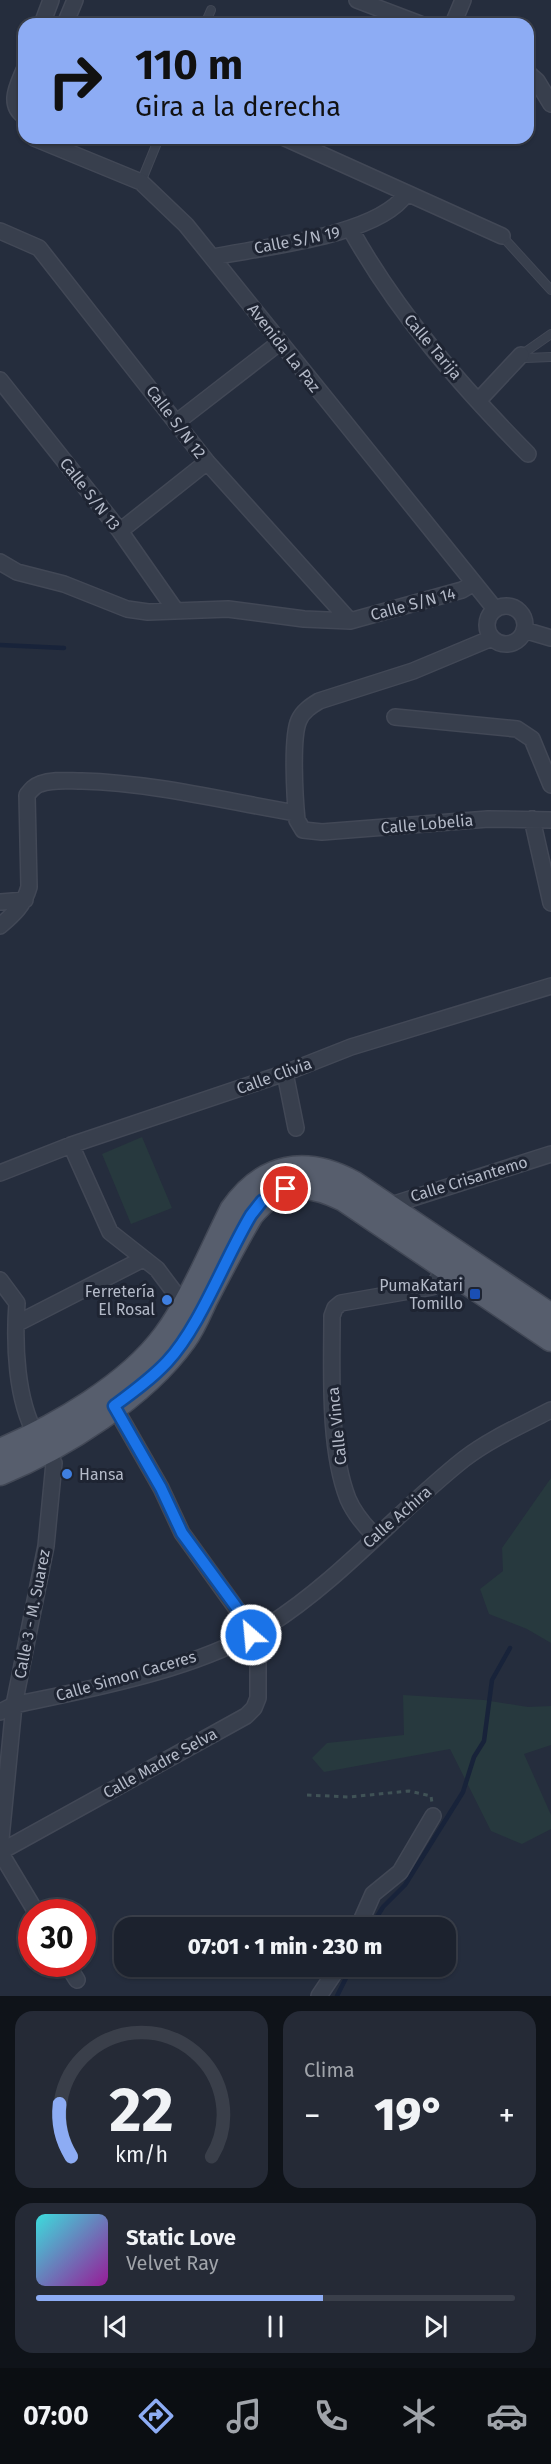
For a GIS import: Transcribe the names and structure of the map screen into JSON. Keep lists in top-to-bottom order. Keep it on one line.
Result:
{"streets":{"street":["Calle S/N 19","Calle Tarija","Avenida La Paz","Calle S/N 12","Calle S/N 13","Calle S/N 14","Calle Lobelia","Calle Clivia","Calle Crisantemo","Calle Vinca","Calle Achira","Calle 3 - M. Suarez","Calle Simon Caceres","Calle Madre Selva"]},"crossings":[["Calle S/N 19","Calle Tarija"],["Calle S/N 19","Avenida La Paz"],["Avenida La Paz","Calle S/N 14"],["Calle S/N 12","Calle S/N 14"],["Calle S/N 13","Calle S/N 14"],["Calle Vinca","Calle Achira"],["Calle Achira","Calle Simon Caceres"],["Calle Achira","Calle Madre Selva"],["Calle 3 - M. Suarez","Calle Simon Caceres"],["Calle 3 - M. Suarez","Calle Madre Selva"],["Calle Simon Caceres","Calle Madre Selva"]],"places":{"transit":["PumaKatari Tomillo"],"other":["Ferretería El Rosal","Hansa"]},"page":{"turn":["110 m","Gira a la derecha"],"limit":"30","trip":"07:01 · 1 min · 230 m","tile":"Clima","heat":["−","19°","+"],"song":["Static Love","Velvet Ray"],"tabs":"07:00","gauge":["22","km/h"]}}
